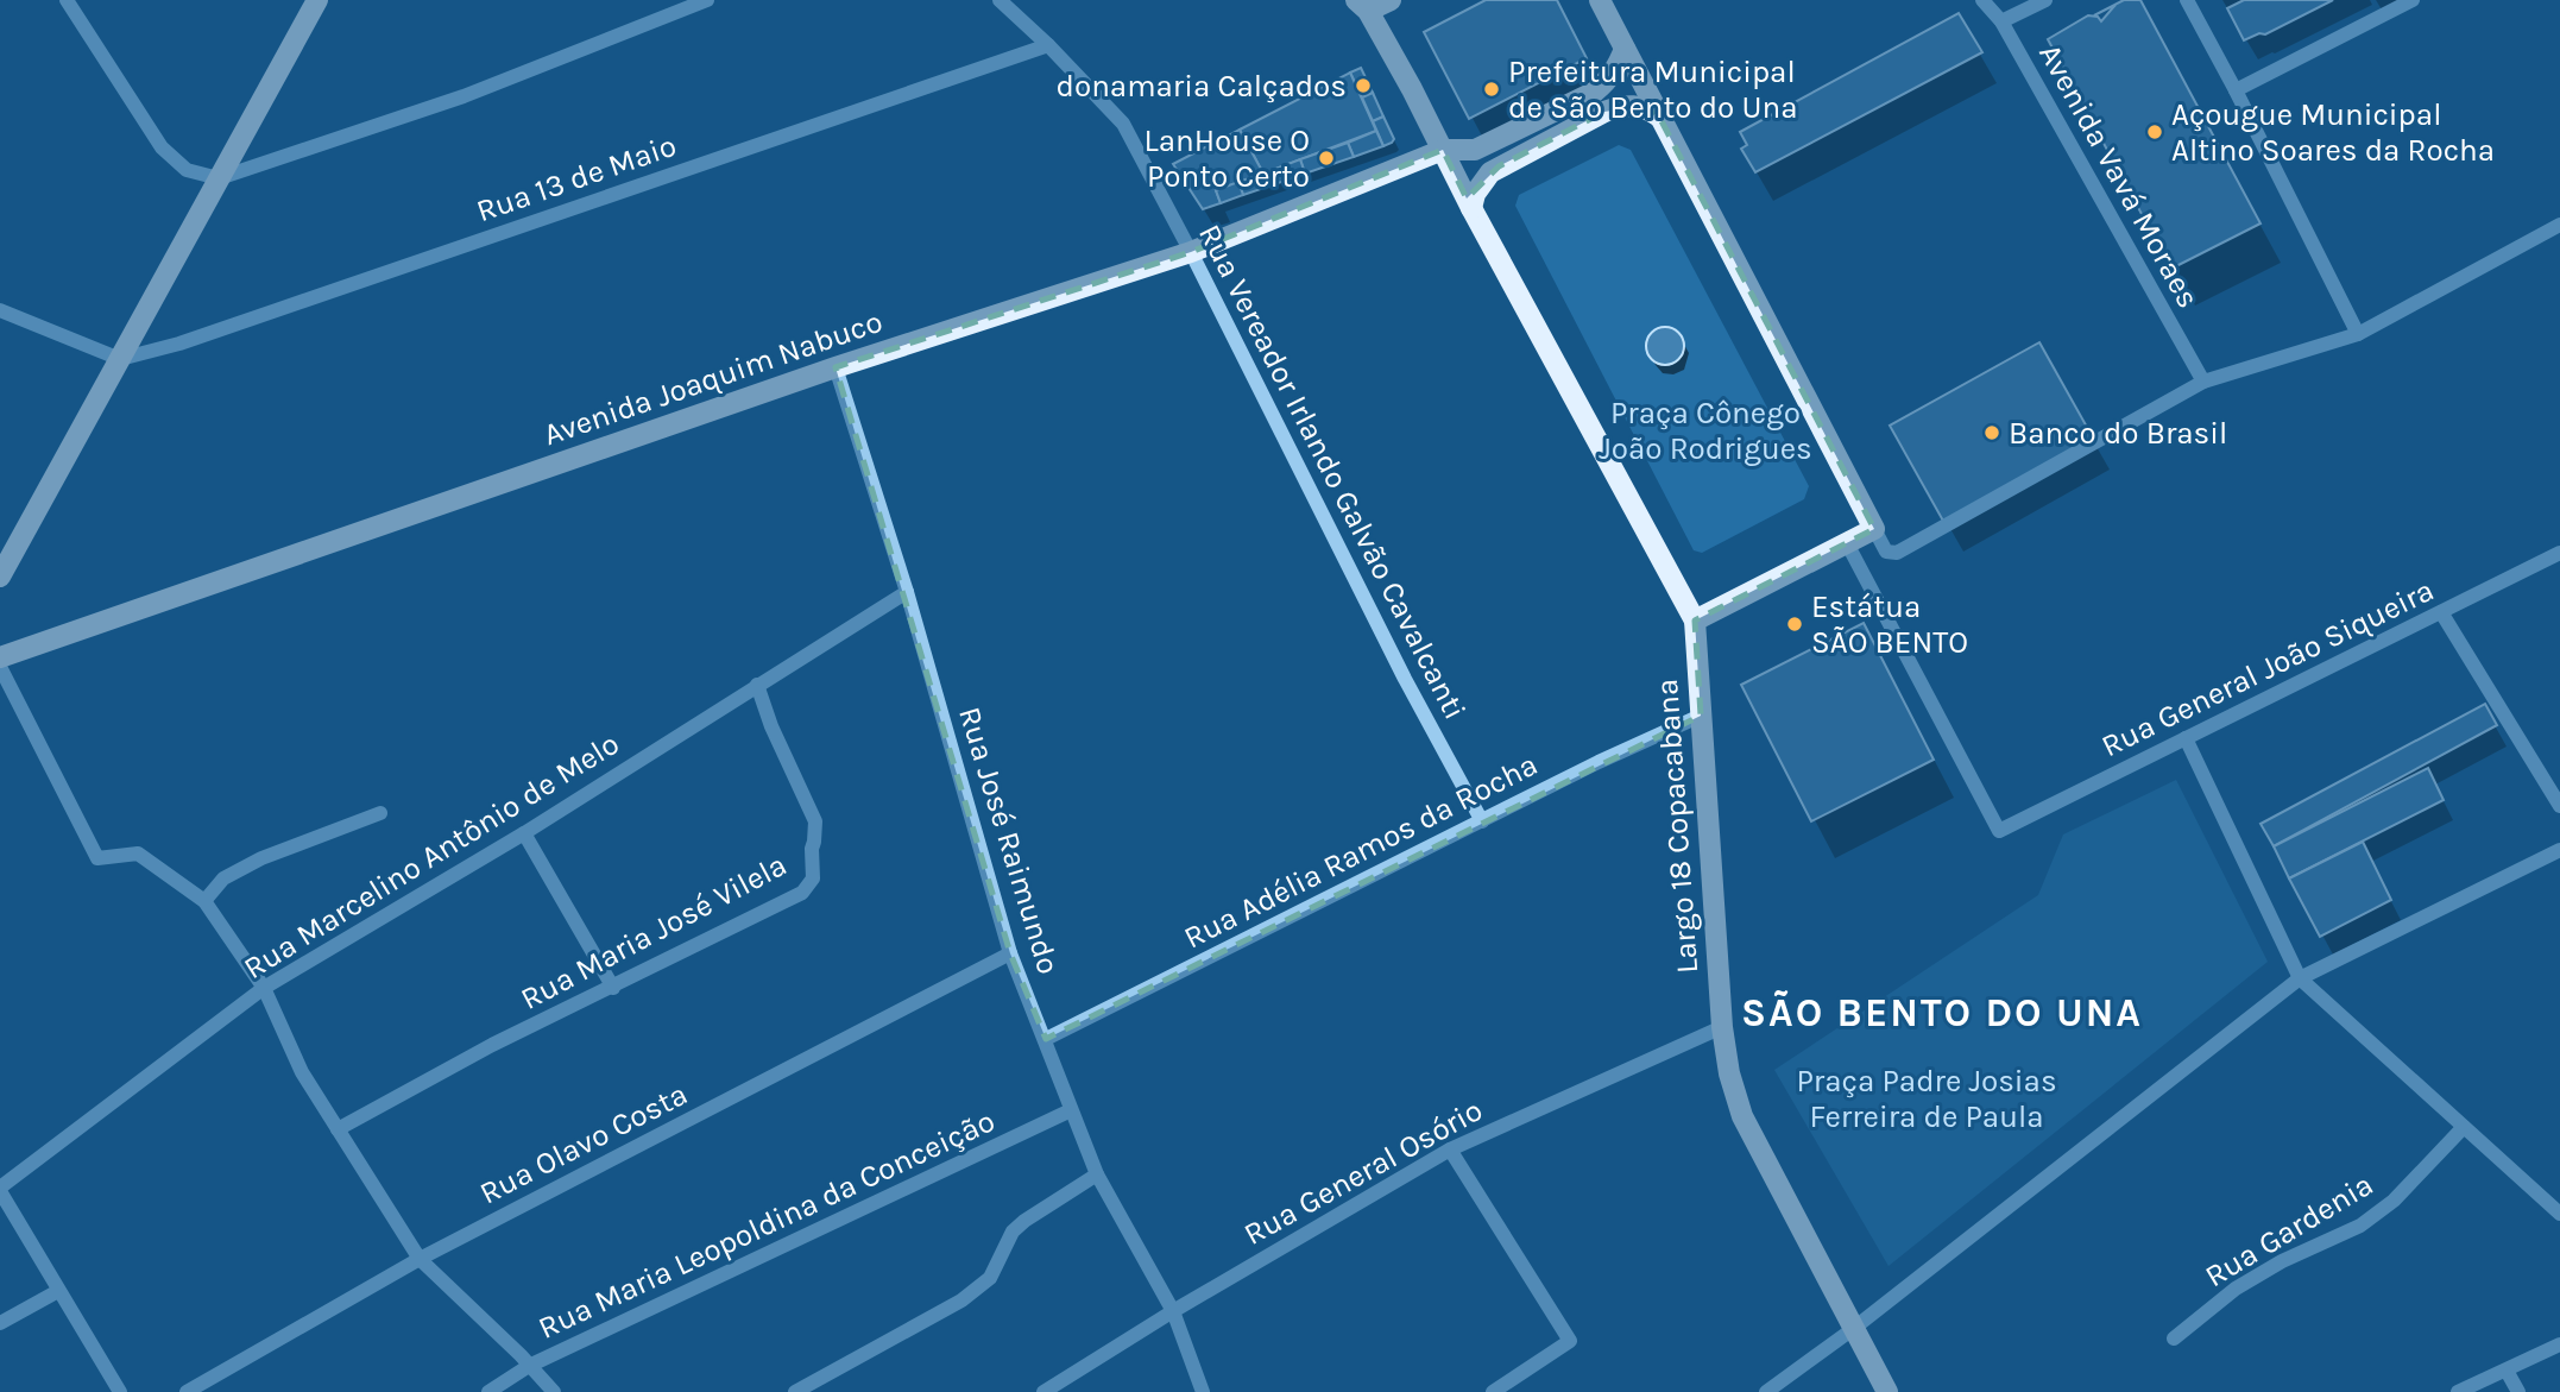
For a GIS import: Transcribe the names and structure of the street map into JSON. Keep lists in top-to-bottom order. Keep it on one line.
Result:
{"streets":{"main road":["Avenida Joaquim Nabuco","Largo 18 Copacabana"],"street":["Avenida Vavá Moraes","Rua 13 de Maio","Rua Vereador Irlando Galvão Cavalcanti","Rua General João Siqueira","Rua José Raimundo","Rua Adélia Ramos da Rocha","Rua Marcelino Antônio de Melo","Rua Maria José Vilela","Rua Olavo Costa","Rua General Osório","Rua Maria Leopoldina da Conceição","Rua Gardenia"]},"crossings":[["Rua 13 de Maio","Rua Vereador Irlando Galvão Cavalcanti"],["Avenida Joaquim Nabuco","Rua Vereador Irlando Galvão Cavalcanti"],["Avenida Joaquim Nabuco","Rua José Raimundo"],["Rua Vereador Irlando Galvão Cavalcanti","Rua Adélia Ramos da Rocha"],["Largo 18 Copacabana","Rua Adélia Ramos da Rocha"],["Largo 18 Copacabana","Rua General Osório"],["Rua José Raimundo","Rua Adélia Ramos da Rocha"],["Rua José Raimundo","Rua Marcelino Antônio de Melo"],["Rua José Raimundo","Rua Olavo Costa"],["Rua José Raimundo","Rua General Osório"],["Rua José Raimundo","Rua Maria Leopoldina da Conceição"],["Rua Marcelino Antônio de Melo","Rua Maria José Vilela"]],"districts":["SÃO BENTO DO UNA"],"parks":["Praça Cônego João Rodrigues","Praça Padre Josias Ferreira de Paula"],"places":["donamaria Calçados","Prefeitura Municipal de São Bento do Una","Açougue Municipal Altino Soares da Rocha","LanHouse O Ponto Certo","Banco do Brasil","Estátua SÃO BENTO"]}
